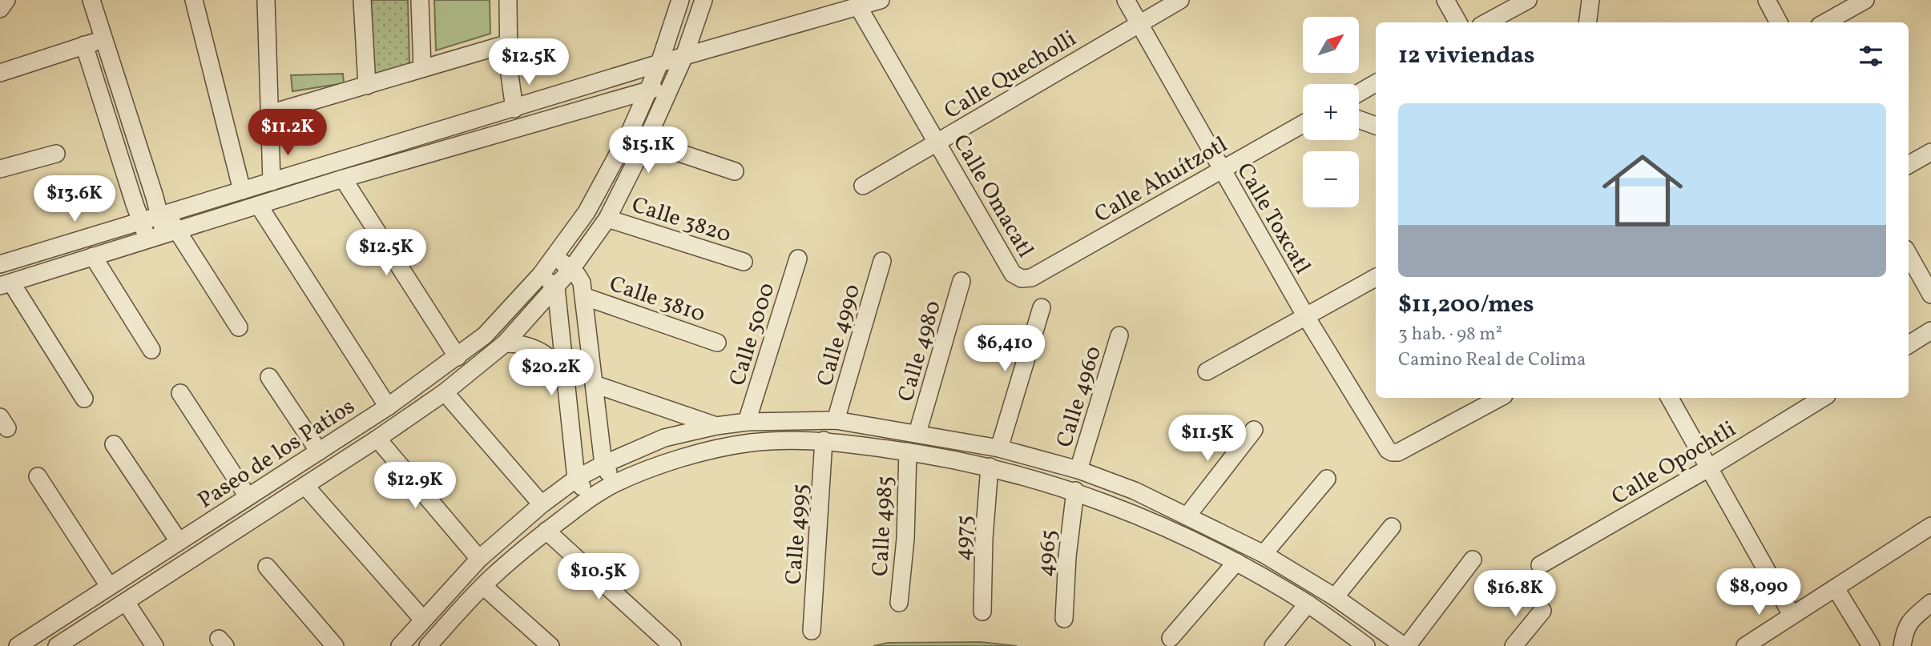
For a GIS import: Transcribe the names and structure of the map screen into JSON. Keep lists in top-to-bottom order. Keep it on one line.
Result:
{"streets":{"street":["Calle Quecholli","Calle Ahuítzotl","Calle Omacatl","Calle Toxcatl","Calle 3820","Calle 3810","Calle 5000","Calle 4990","Calle 4980","Calle 4960","Paseo de los Patios","Calle Opochtli","Calle 4985","Calle 4995","4975","4965"]},"crossings":[["Calle Quecholli","Calle Omacatl"],["Calle Quecholli","Calle Toxcatl"],["Calle Ahuítzotl","Calle Omacatl"],["Calle Ahuítzotl","Calle Toxcatl"],["Calle 3820","Paseo de los Patios"]],"north":"top right","page":{"map_buttons":["+","−"],"heading":"12 viviendas","price":["$12.5K","$11.2K","$15.1K","$13.6K","$12.5K","$6,410","$20.2K","$11.5K","$12.9K","$10.5K","$8,090","$16.8K"],"list":[{"name":"$11,200/mes","note":"3 hab. · 98 m² · Camino Real de Colima"}]}}
